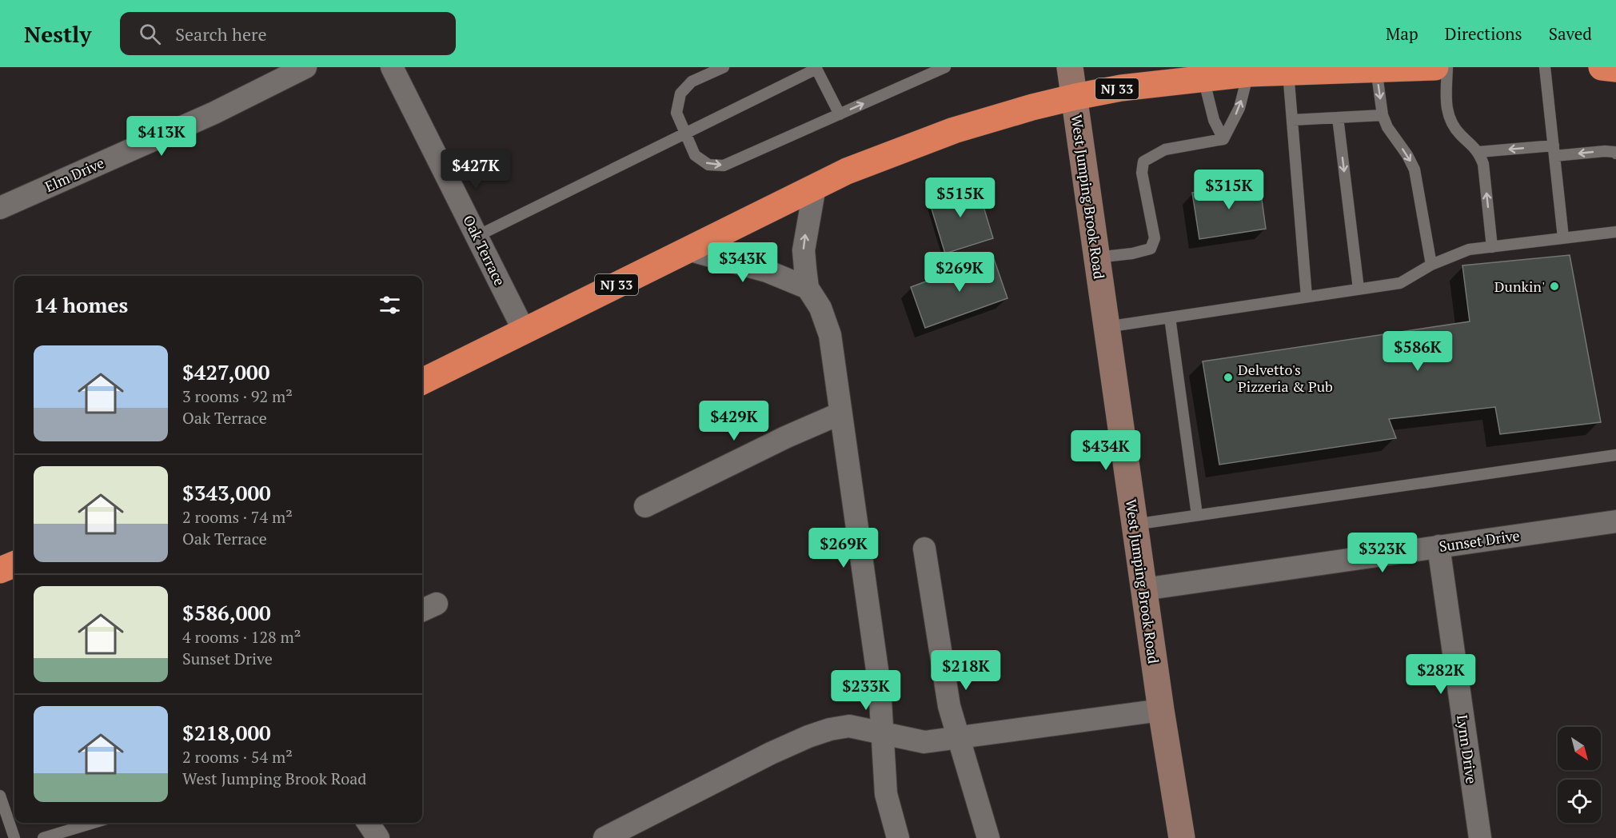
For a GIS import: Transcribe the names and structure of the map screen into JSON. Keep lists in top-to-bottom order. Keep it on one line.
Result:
{"streets":{"highway":["NJ 33"],"street":["Elm Drive","West Jumping Brook Road","Oak Terrace","Sunset Drive","Lynn Drive"]},"crossings":[["NJ 33","West Jumping Brook Road"],["NJ 33","Oak Terrace"],["West Jumping Brook Road","Sunset Drive"],["Sunset Drive","Lynn Drive"]],"places":["Dunkin'","Delvetto's Pizzeria & Pub"],"north":"bottom right","page":{"header":"Nestly","search":"Search here","nav":["Map","Directions","Saved"],"price":["$413K","$427K","$315K","$515K","$343K","$269K","$586K","$429K","$434K","$269K","$323K","$218K","$282K","$233K"],"heading":"14 homes","list":[{"name":"$427,000","note":"3 rooms · 92 m² · Oak Terrace"},{"name":"$343,000","note":"2 rooms · 74 m² · Oak Terrace"},{"name":"$586,000","note":"4 rooms · 128 m² · Sunset Drive"},{"name":"$218,000","note":"2 rooms · 54 m² · West Jumping Brook Road"}]}}
